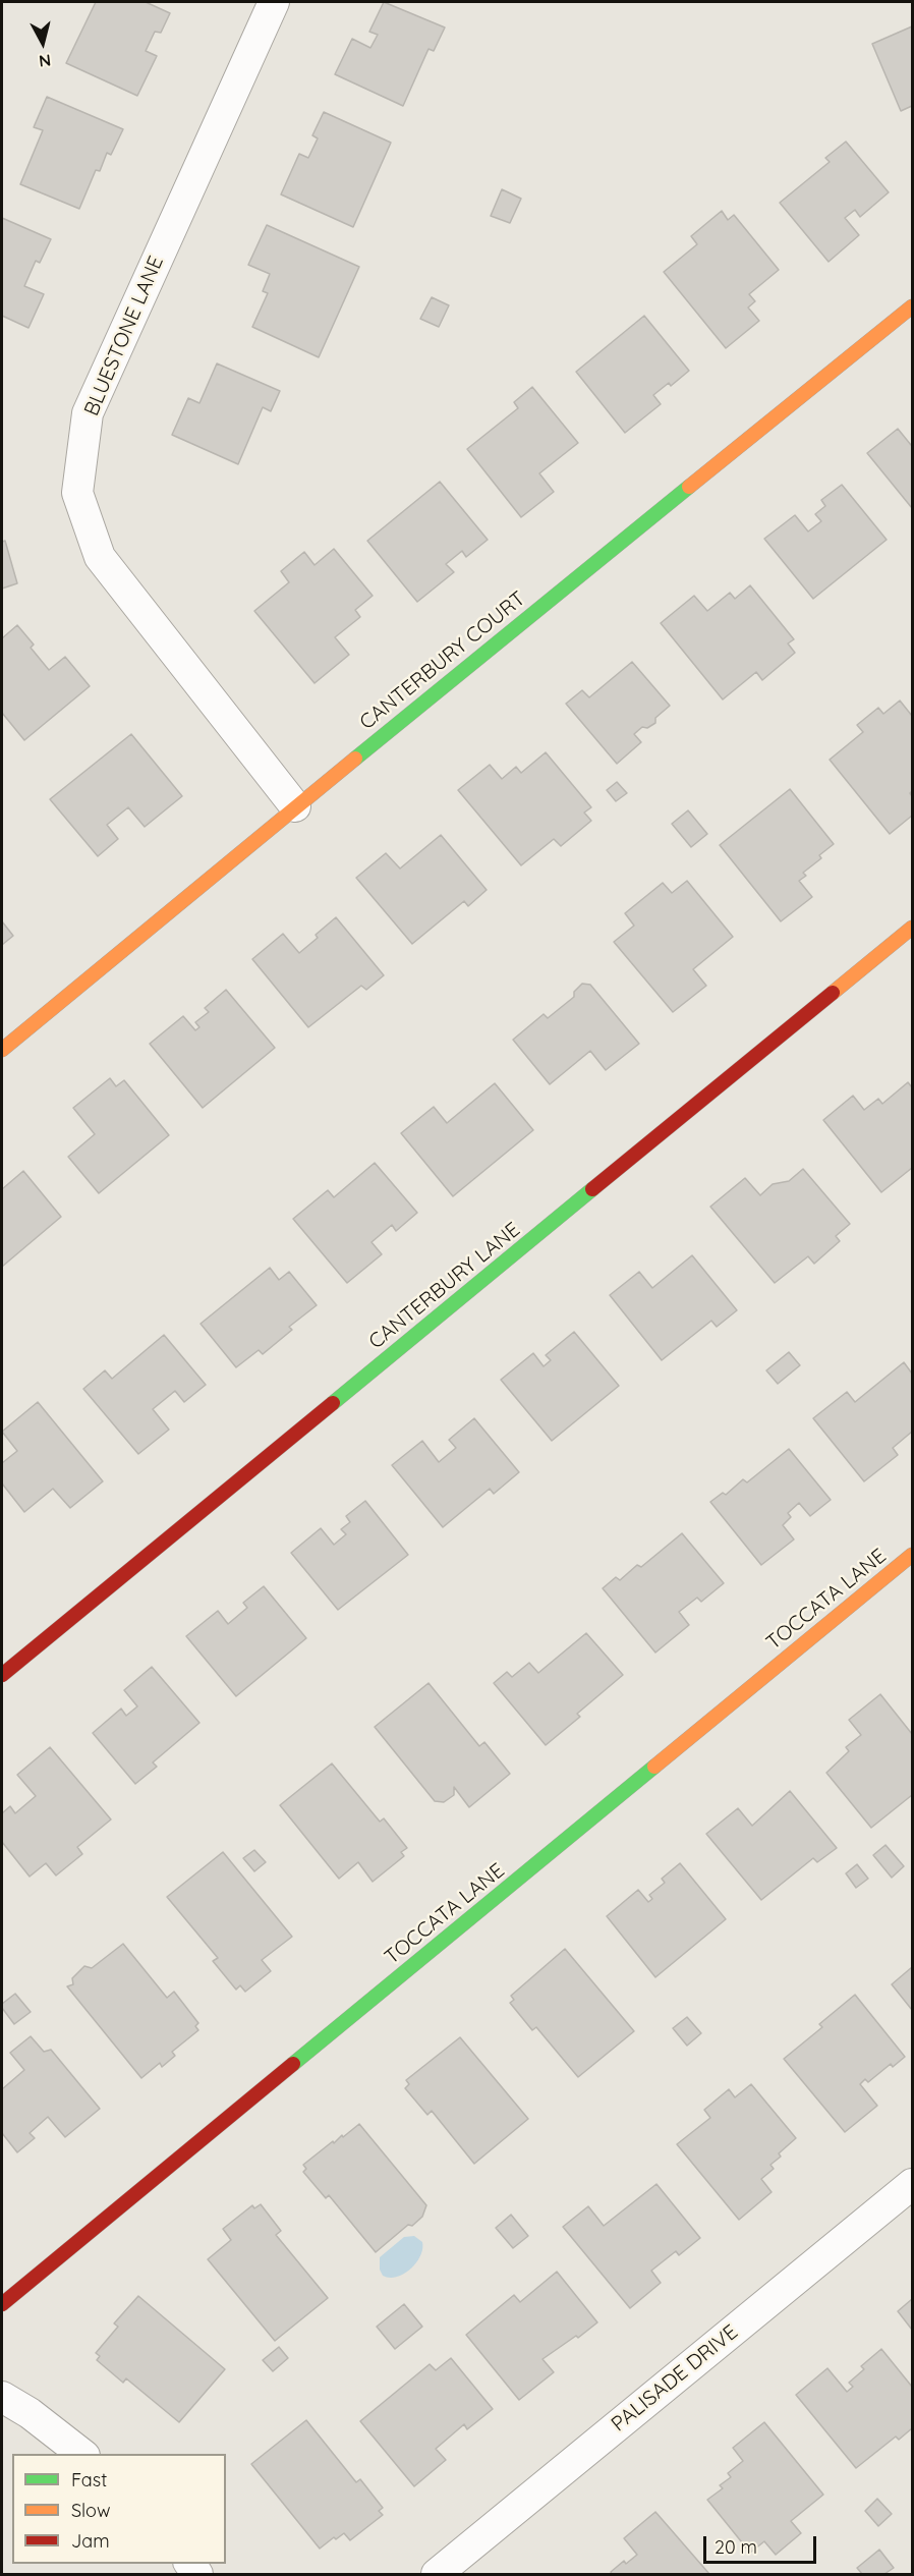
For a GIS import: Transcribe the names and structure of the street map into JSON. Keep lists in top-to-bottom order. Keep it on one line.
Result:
{"streets":{"street":["BLUESTONE LANE","CANTERBURY COURT","CANTERBURY LANE","TOCCATA LANE","PALISADE DRIVE"]},"crossings":[["BLUESTONE LANE","CANTERBURY COURT"]],"legend":["Fast","Slow","Jam"],"scale_bar":"20 m","north":"bottom"}
